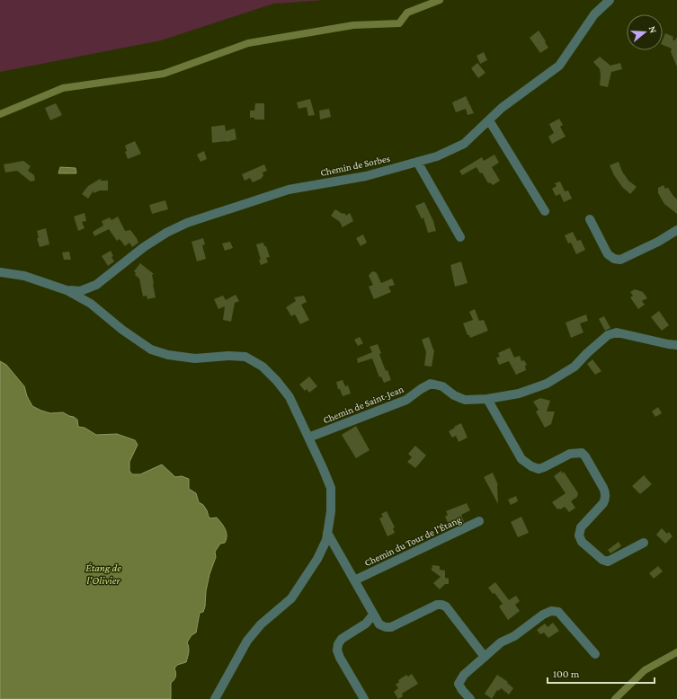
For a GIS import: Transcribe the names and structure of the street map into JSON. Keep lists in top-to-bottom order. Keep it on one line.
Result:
{"streets":{"street":["Chemin de Sorbes","Chemin de Saint-Jean","Chemin du Tour de l'Étang"]},"water":["Étang de l'Olivier"],"scale_bar":"100 m","north":"right"}
